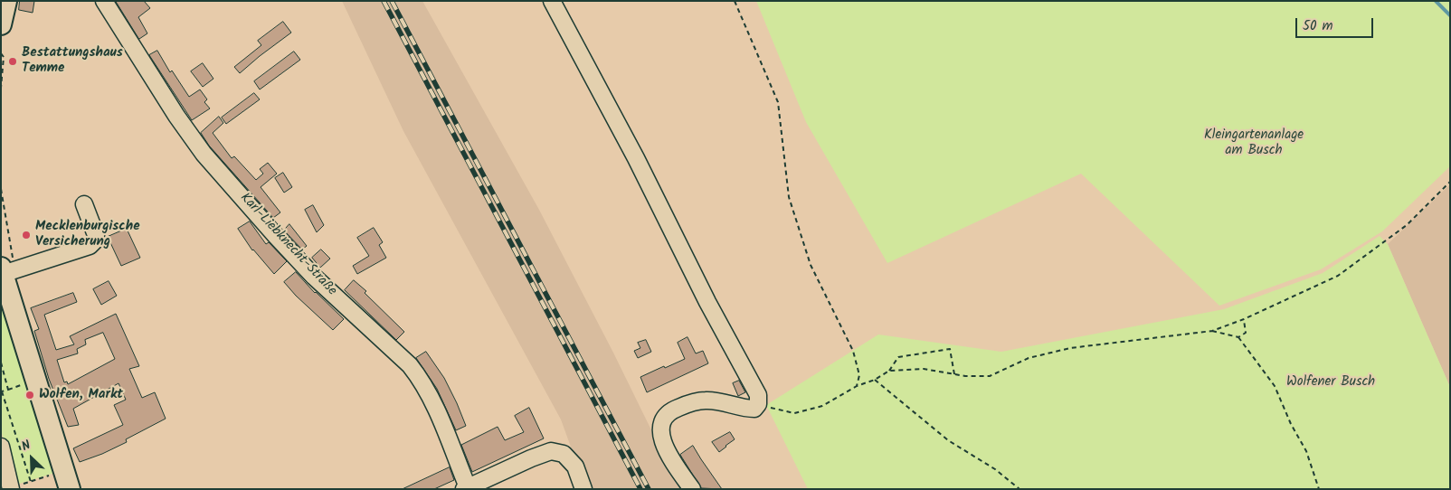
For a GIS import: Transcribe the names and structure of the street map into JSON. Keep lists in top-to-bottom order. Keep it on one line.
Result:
{"streets":{"street":["Karl-Liebknecht-Straße"]},"parks":["Kleingartenanlage am Busch","Wolfener Busch"],"places":["Bestattungshaus Temme","Mecklenburgische Versicherung","Wolfen, Markt"],"scale_bar":"50 m","north":"top left"}
